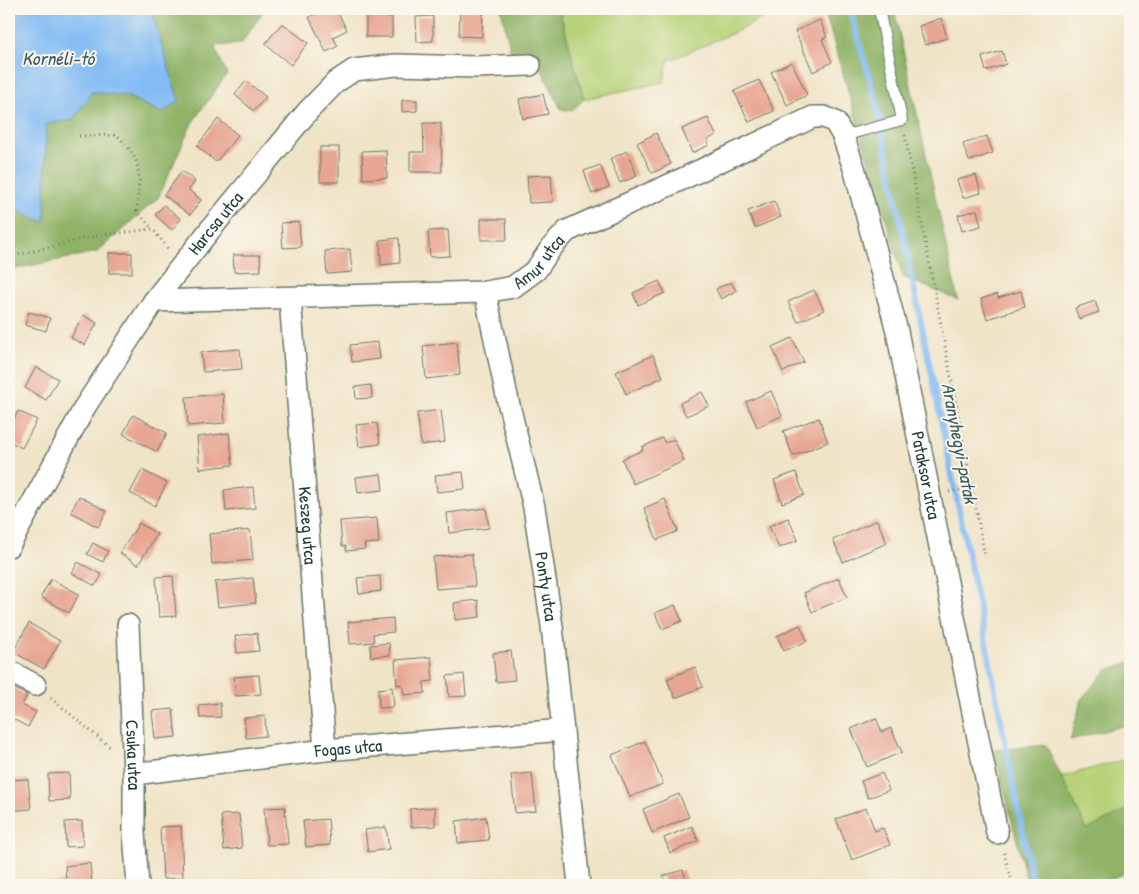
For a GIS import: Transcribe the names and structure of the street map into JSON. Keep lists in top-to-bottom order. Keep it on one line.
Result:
{"streets":{"street":["Harcsa utca","Amur utca","Pataksor utca","Keszeg utca","Ponty utca","Fogas utca","Csuka utca"]},"crossings":[["Harcsa utca","Amur utca"],["Amur utca","Pataksor utca"],["Amur utca","Keszeg utca"],["Amur utca","Ponty utca"],["Keszeg utca","Fogas utca"],["Ponty utca","Fogas utca"],["Fogas utca","Csuka utca"]],"water":["Kornéli-tó","Aranyhegyi-patak"]}
